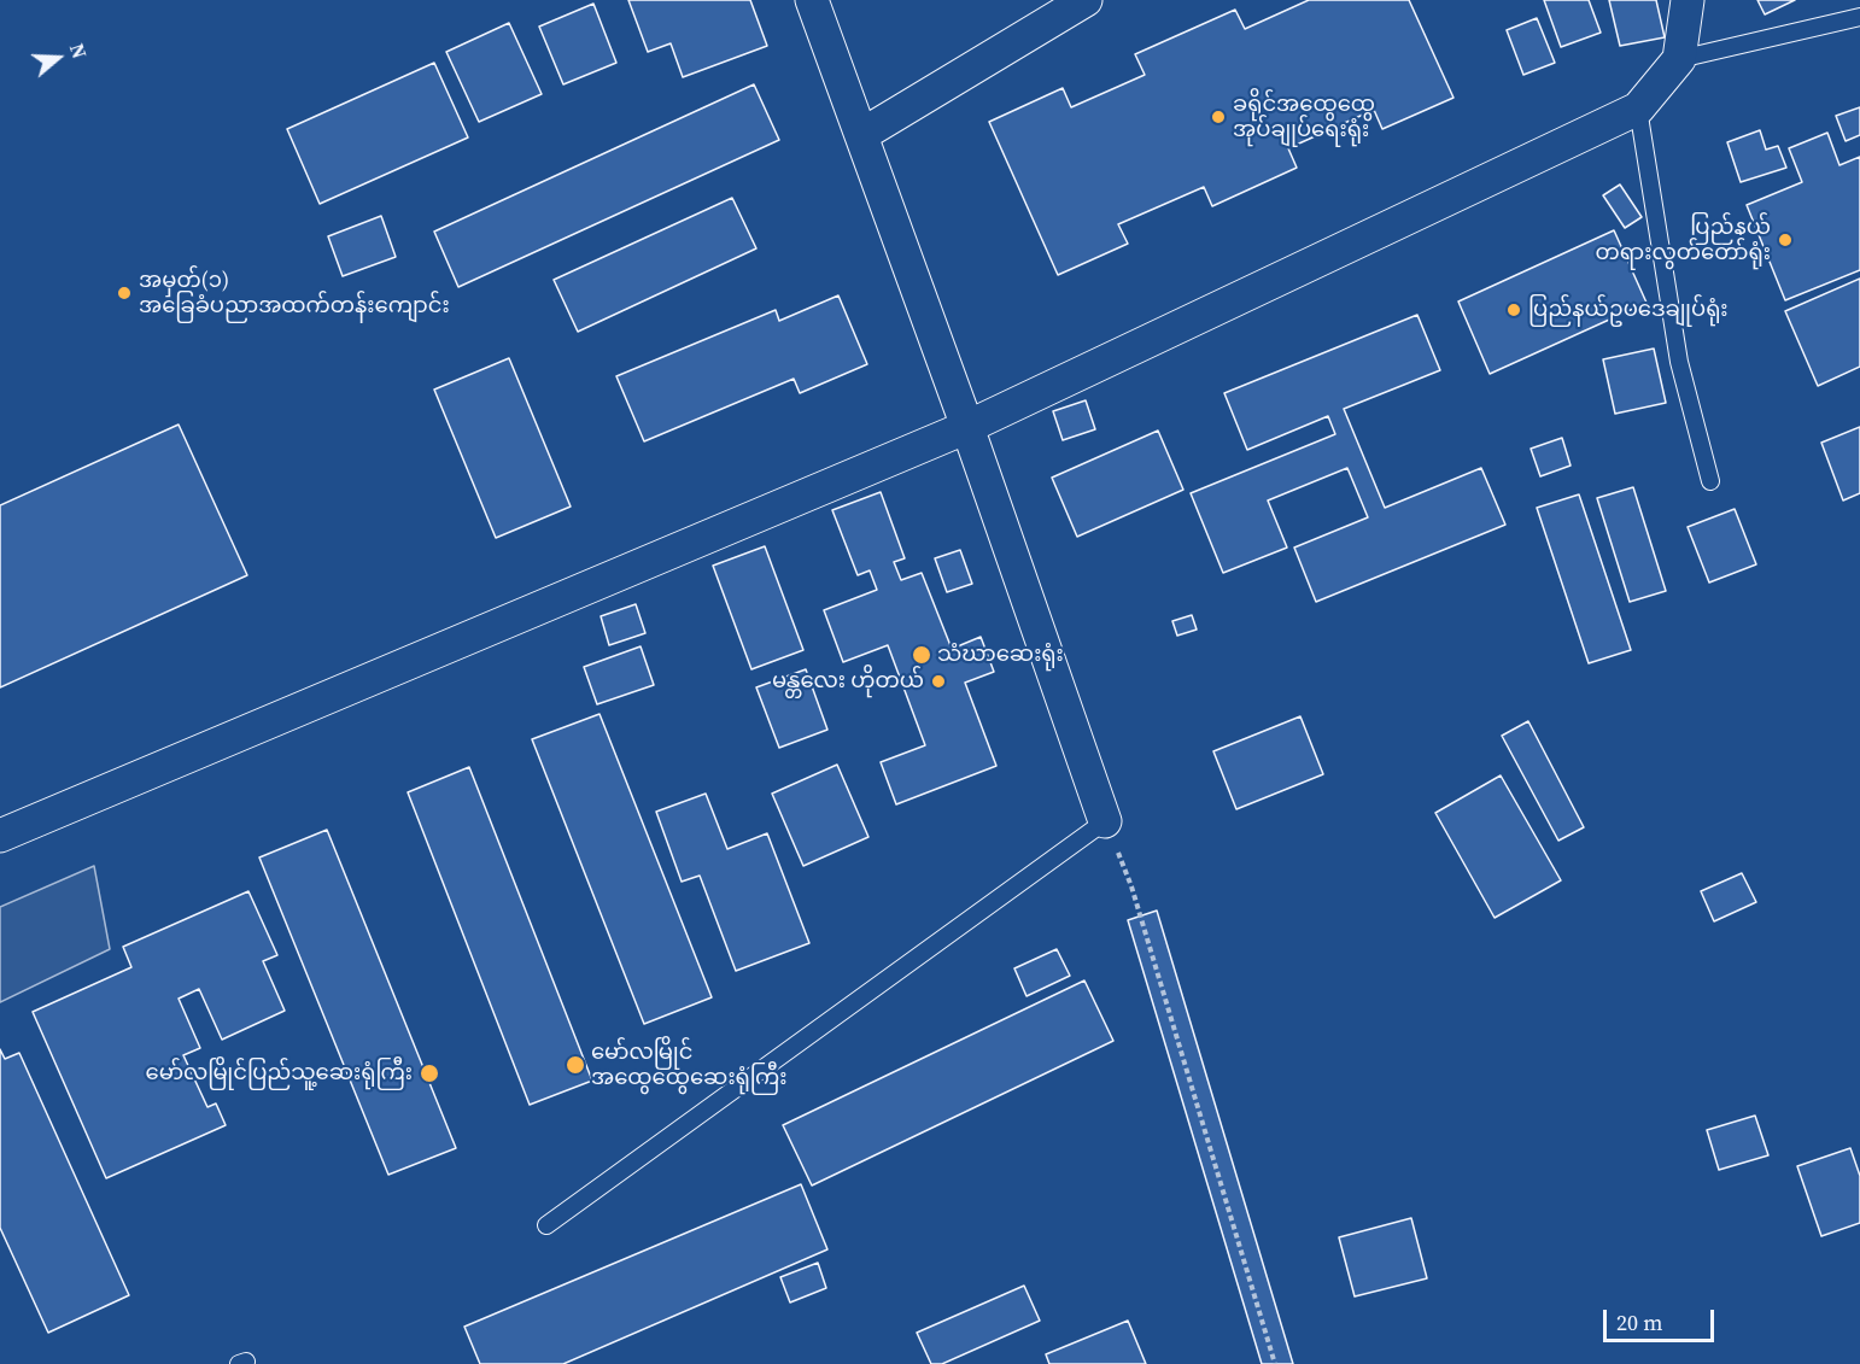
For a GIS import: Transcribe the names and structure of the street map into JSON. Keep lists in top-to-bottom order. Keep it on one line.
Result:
{"places":["ခရိုင်အထွေထွေ အုပ်ချုပ်ရေးရုံး","ပြည်နယ် တရားလွတ်တော်ရုံး","အမှတ်(၁) အခြေခံပညာအထက်တန်းကျောင်း","ပြည်နယ်ဥပဒေချုပ်ရုံး","သံဃာဆေးရုံး","မန္တလေး ဟိုတယ်","မော်လမြိုင် အထွေထွေဆေးရုံကြီး","မော်လမြိုင်ပြည်သူ့ဆေးရုံကြီး"],"scale_bar":"20 m","north":"right"}
